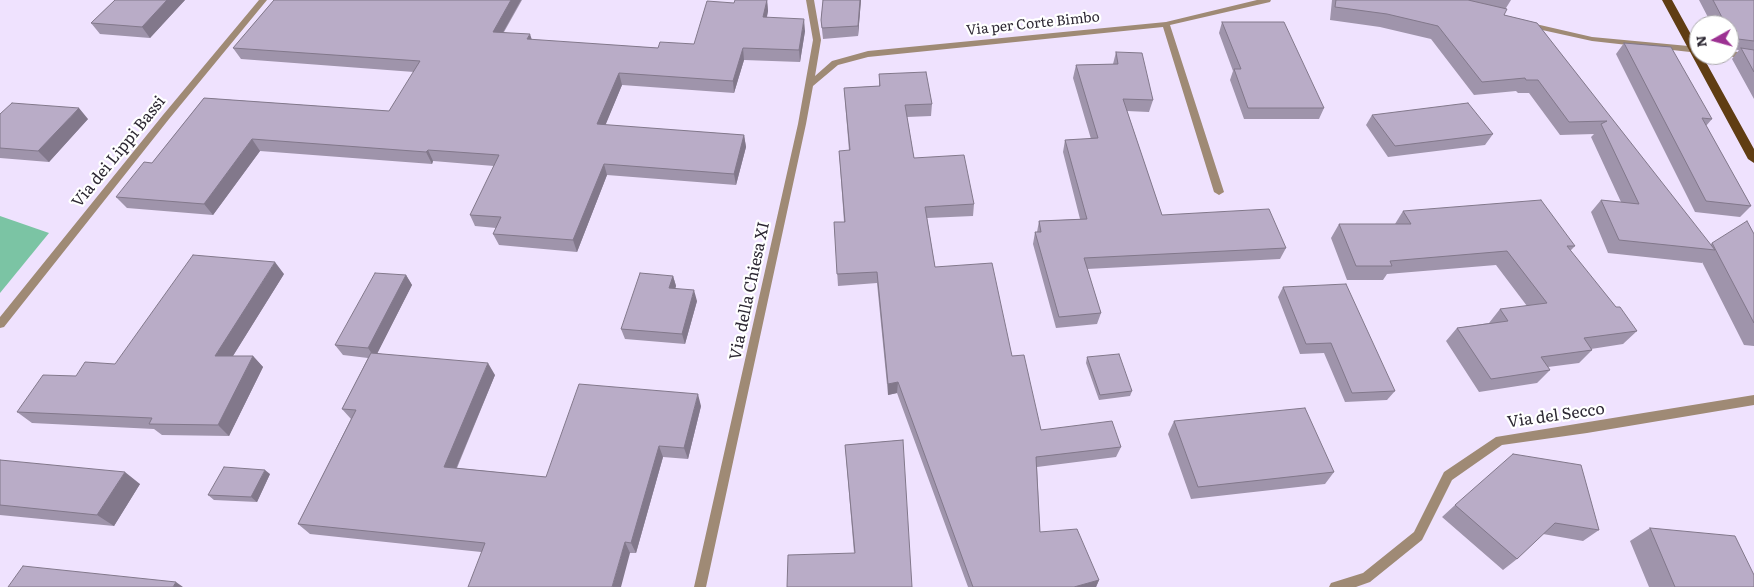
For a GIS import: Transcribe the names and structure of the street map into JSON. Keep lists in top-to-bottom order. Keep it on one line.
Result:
{"streets":{"street":["Via per Corte Bimbo","Via dei Lippi Bassi","Via della Chiesa XI","Via del Secco"]},"crossings":[["Via per Corte Bimbo","Via della Chiesa XI"]],"north":"left"}
